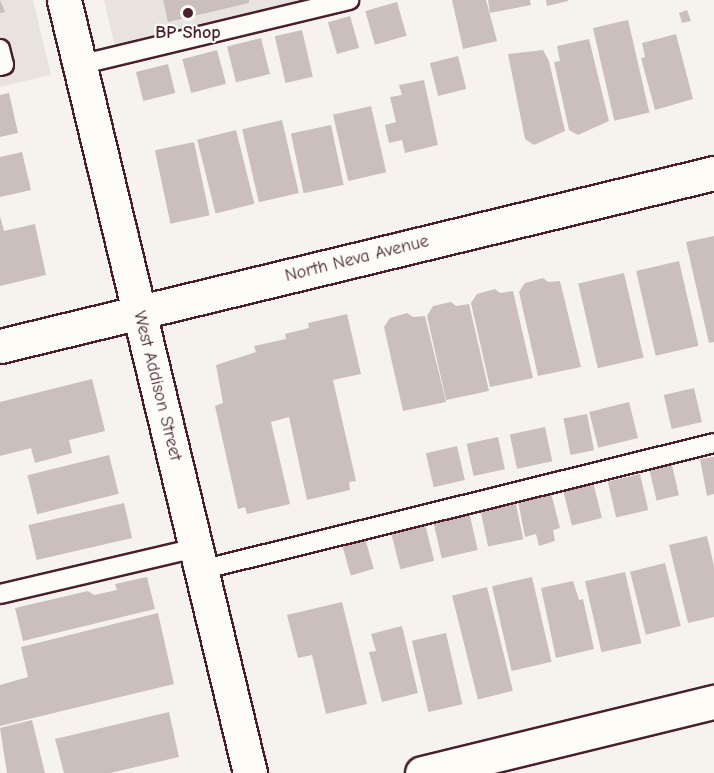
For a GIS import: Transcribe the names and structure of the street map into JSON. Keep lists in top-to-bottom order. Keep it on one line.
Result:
{"streets":{"street":["North Neva Avenue","West Addison Street"]},"crossings":[["North Neva Avenue","West Addison Street"]],"places":["BP Shop"]}
